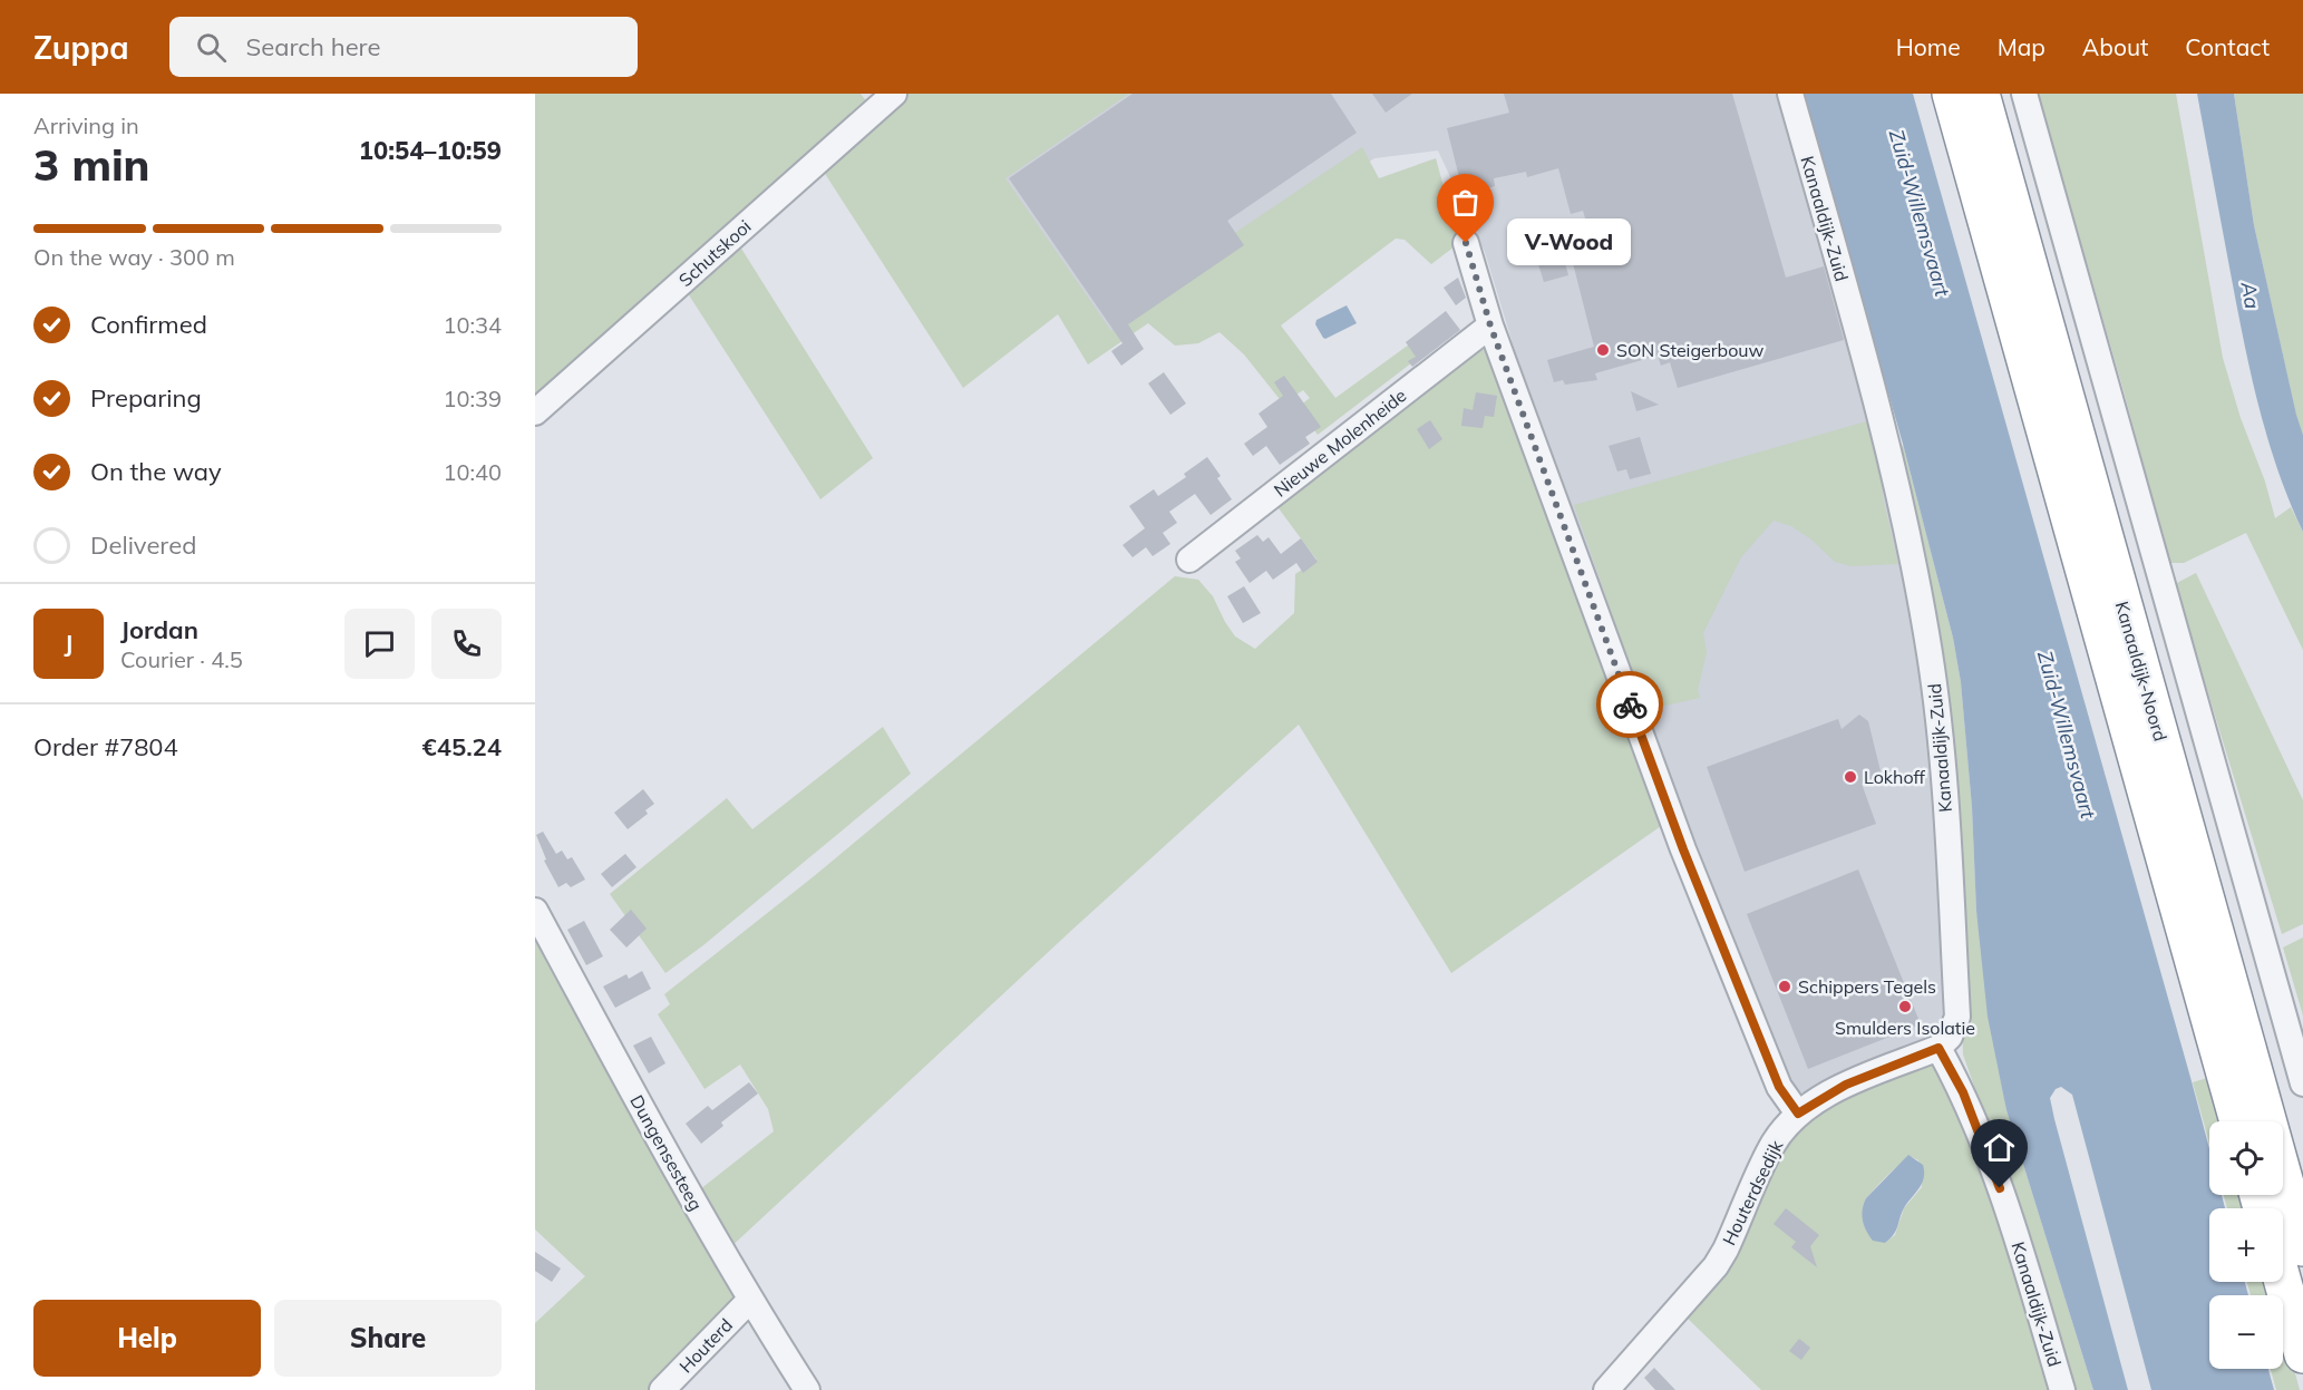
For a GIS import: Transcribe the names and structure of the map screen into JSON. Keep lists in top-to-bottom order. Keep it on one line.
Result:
{"streets":{"highway":["Kanaaldijk-Noord"],"street":["Kanaaldijk-Zuid","Schutskooi","Nieuwe Molenheide","Dungensesteeg","Houterdsedijk","Houterd"]},"crossings":[["Kanaaldijk-Zuid","Houterdsedijk"],["Dungensesteeg","Houterd"]],"water":["Zuid-Willemsvaart","Aa"],"places":["V-Wood","SON Steigerbouw","Lokhoff","Schippers Tegels","Smulders Isolatie"],"page":{"header":"Zuppa","search":"Search here","nav":["Home","Map","About","Contact"],"heading":["3 min","Arriving in","10:54–10:59"],"panel":["Jordan","Courier · 4.5","Order #7804","€45.24"],"bar":"On the way · 300 m","bubble":"V-Wood","list":[["Confirmed","10:34"],["Preparing","10:39"],["On the way","10:40"],"Delivered"],"round":"J","map_buttons":["+","−"],"buttons":["Help","Share"]}}
